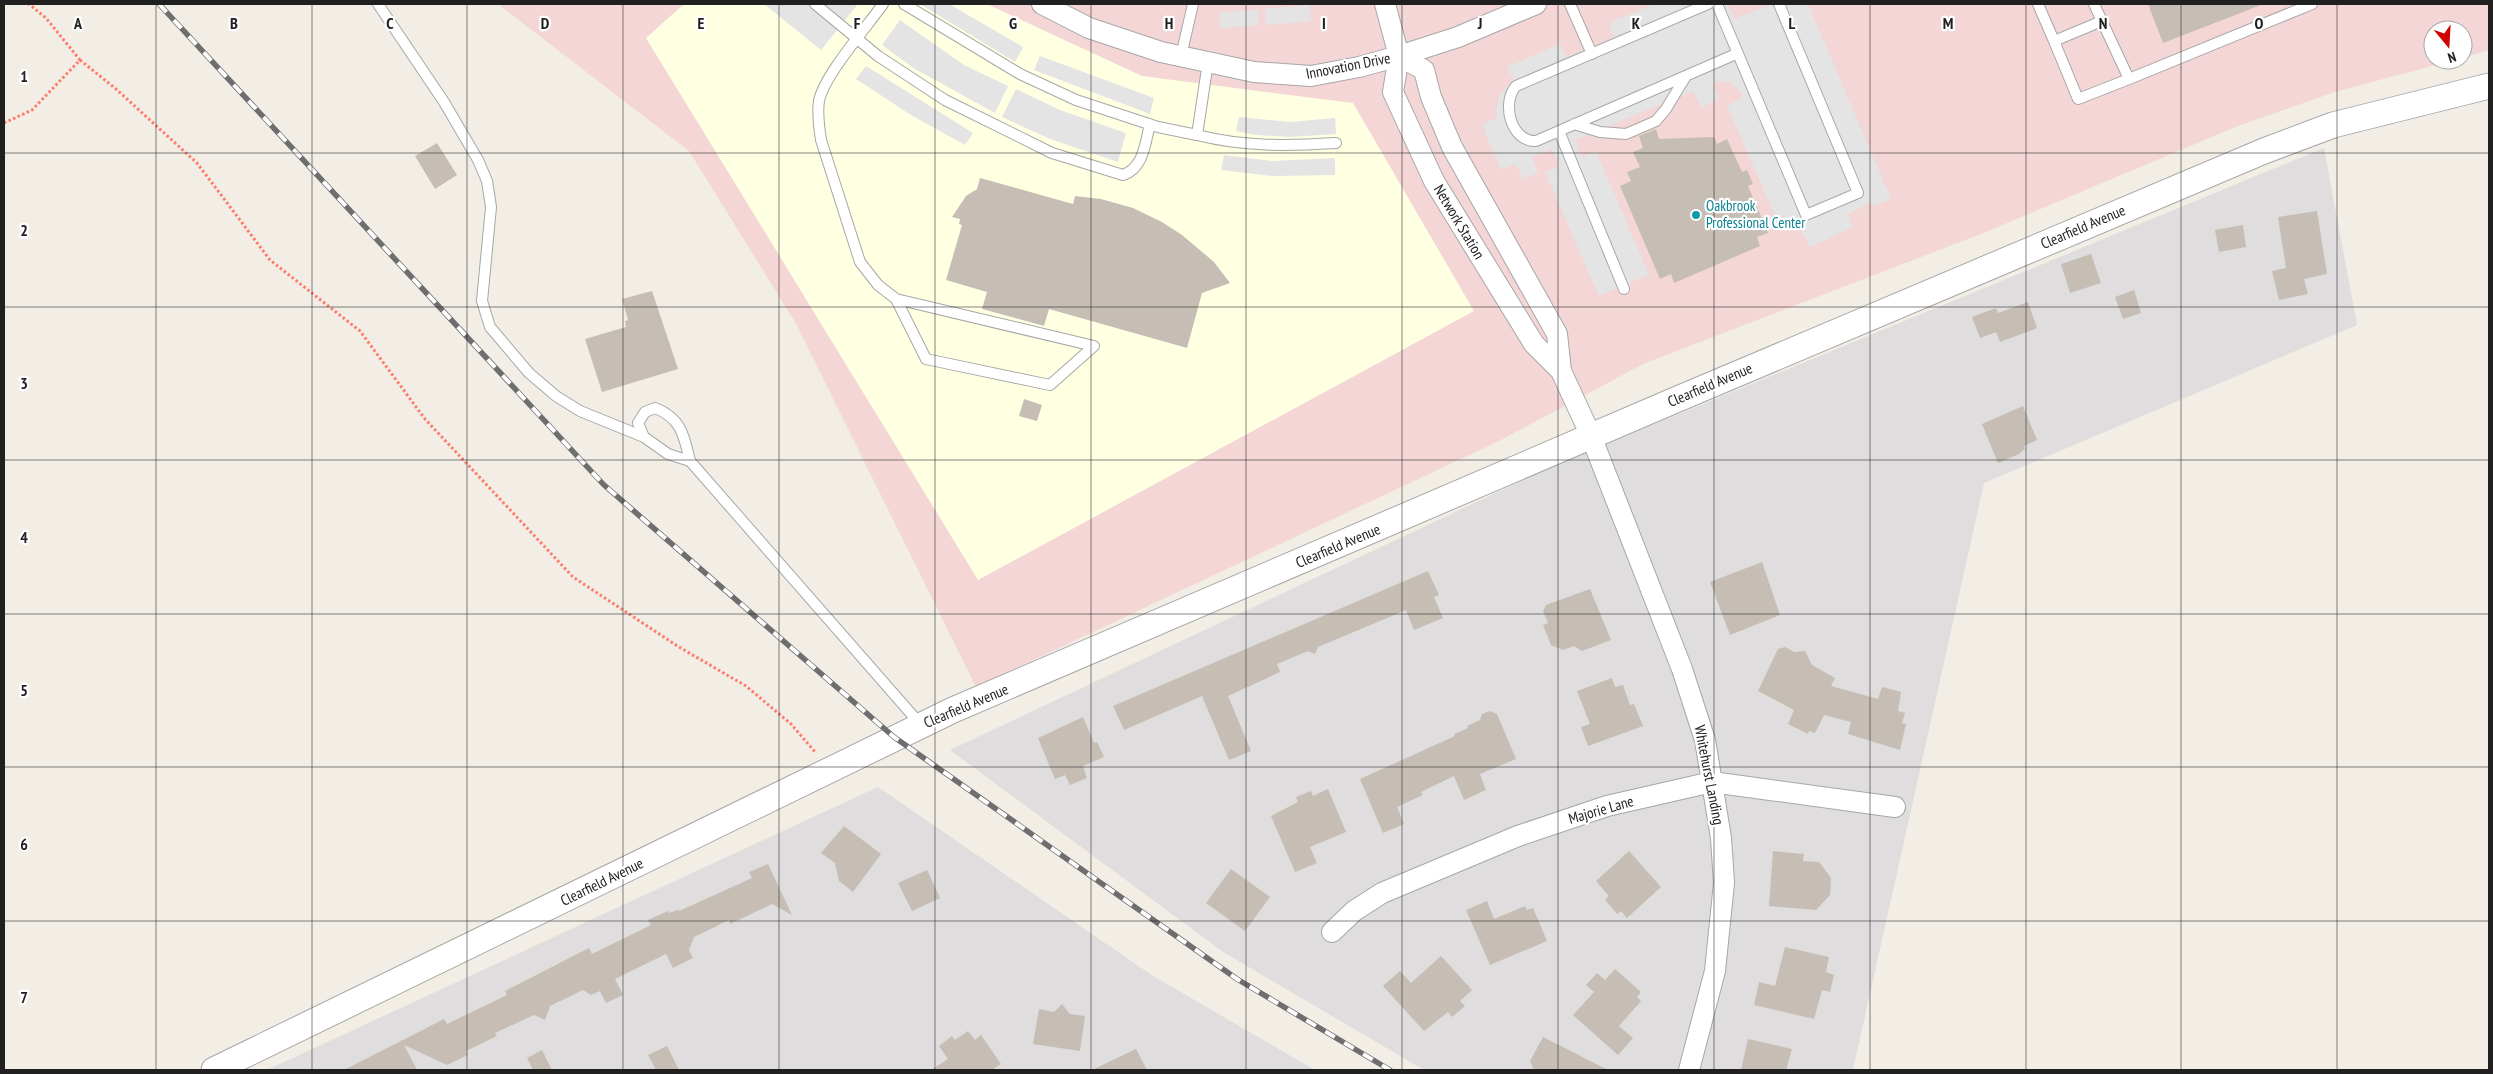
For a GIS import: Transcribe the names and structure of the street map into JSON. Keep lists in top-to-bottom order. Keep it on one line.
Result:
{"streets":{"street":["Innovation Drive","Network Station","Clearfield Avenue","Whitehurst Landing","Majorie Lane"]},"crossings":[["Innovation Drive","Network Station"],["Network Station","Clearfield Avenue"],["Network Station","Whitehurst Landing"],["Clearfield Avenue","Whitehurst Landing"],["Whitehurst Landing","Majorie Lane"]],"places":["Oakbrook Professional Center"],"north":"bottom","grid":{"columns":["A","B","C","D","E","F","G","H","I","J","K","L","M","N","O"],"rows":["1","2","3","4","5","6","7"]}}
